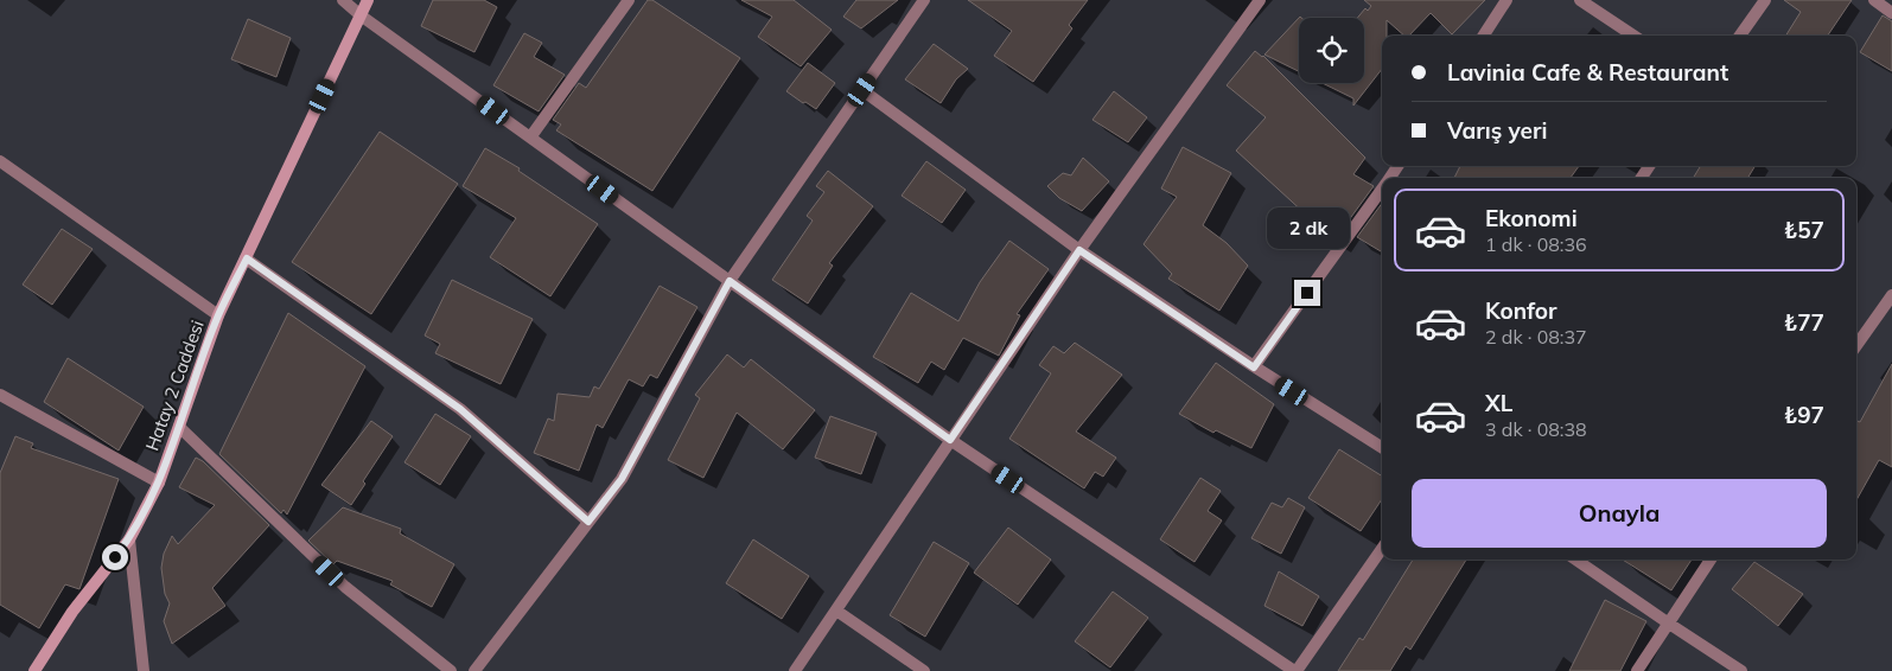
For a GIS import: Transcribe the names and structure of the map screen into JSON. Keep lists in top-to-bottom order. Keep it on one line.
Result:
{"streets":{"street":["Hatay 2 Caddesi"]},"page":{"banner":["Lavinia Cafe & Restaurant","Varış yeri"],"list":[{"name":"Ekonomi","note":"1 dk · 08:36","value":"₺57"},{"name":"Konfor","note":"2 dk · 08:37","value":"₺77"},{"name":"XL","note":"3 dk · 08:38","value":"₺97"}],"bubble":"2 dk","buttons":"Onayla"}}
